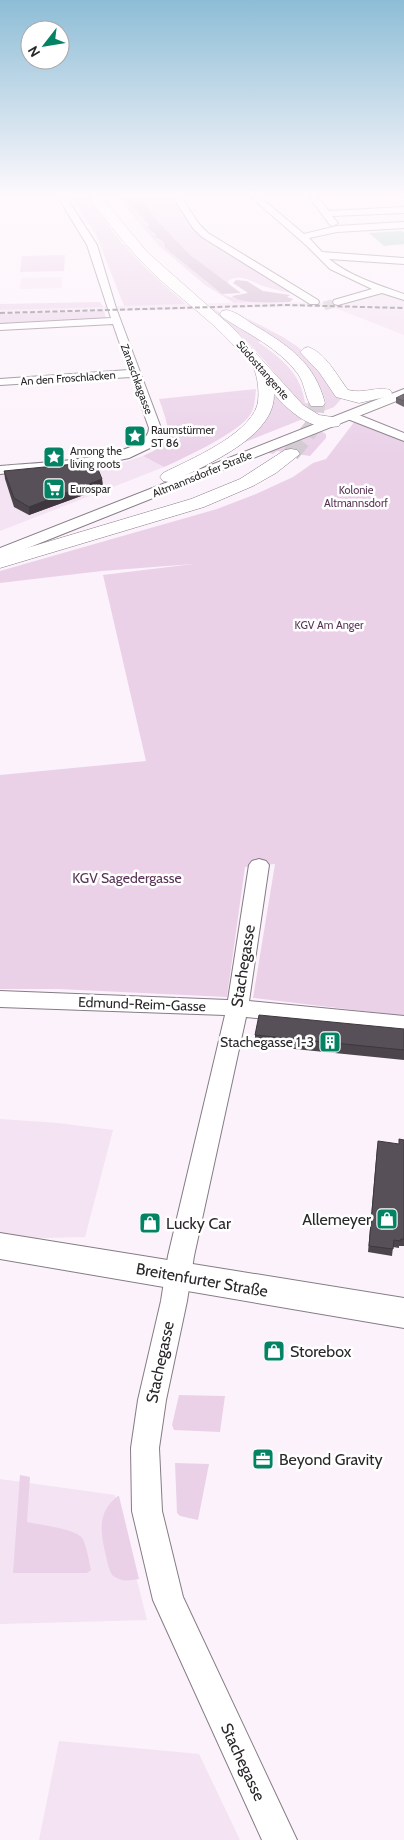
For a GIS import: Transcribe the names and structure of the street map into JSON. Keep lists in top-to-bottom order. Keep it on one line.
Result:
{"streets":{"highway":["Südosttangente"],"main road":["Altmannsdorfer Straße","Breitenfurter Straße"],"street":["An den Froschlacken","Zanaschkagasse","Stachegasse","Edmund-Reim-Gasse"]},"crossings":[["Südosttangente","Altmannsdorfer Straße"],["An den Froschlacken","Zanaschkagasse"],["Stachegasse","Edmund-Reim-Gasse"],["Stachegasse","Breitenfurter Straße"]],"parks":["Kolonie Altmannsdorf","KGV Am Anger","KGV Sagedergasse"],"places":{"place":["Raumstürmer ST 86","Among the living roots"],"supermarket":["Eurospar"],"building":["Stachegasse 1-3"],"shop":["Allemeyer","Lucky Car","Storebox"],"office":["Beyond Gravity"]},"north":"bottom left"}
